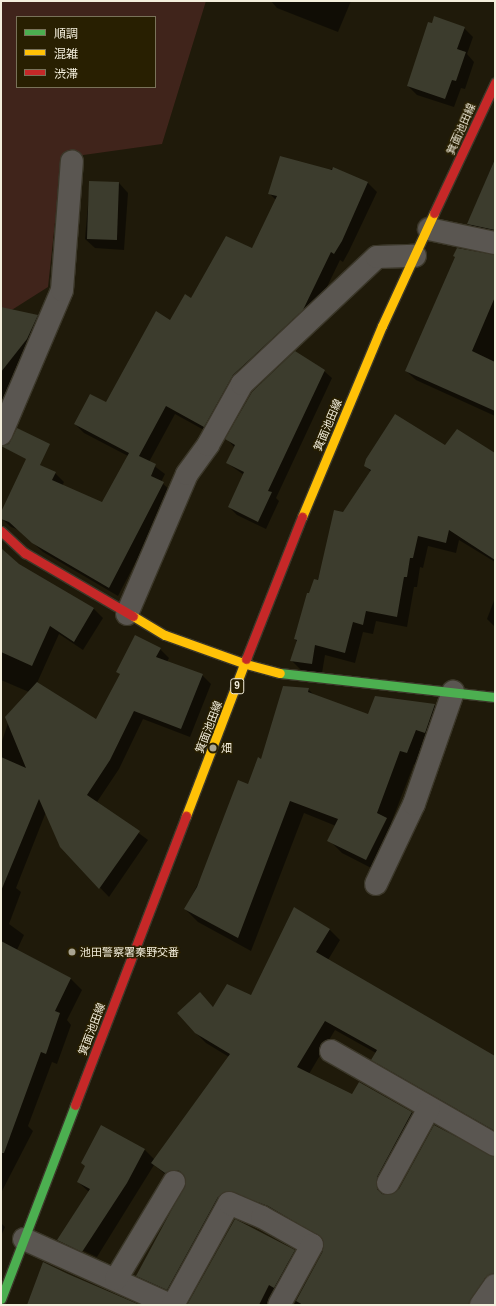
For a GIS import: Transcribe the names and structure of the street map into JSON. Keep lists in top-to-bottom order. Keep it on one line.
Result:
{"streets":{"main road":["箕面池田線","9"]},"places":["畑","池田警察署秦野交番"],"legend":["順調","混雑","渋滞"]}
